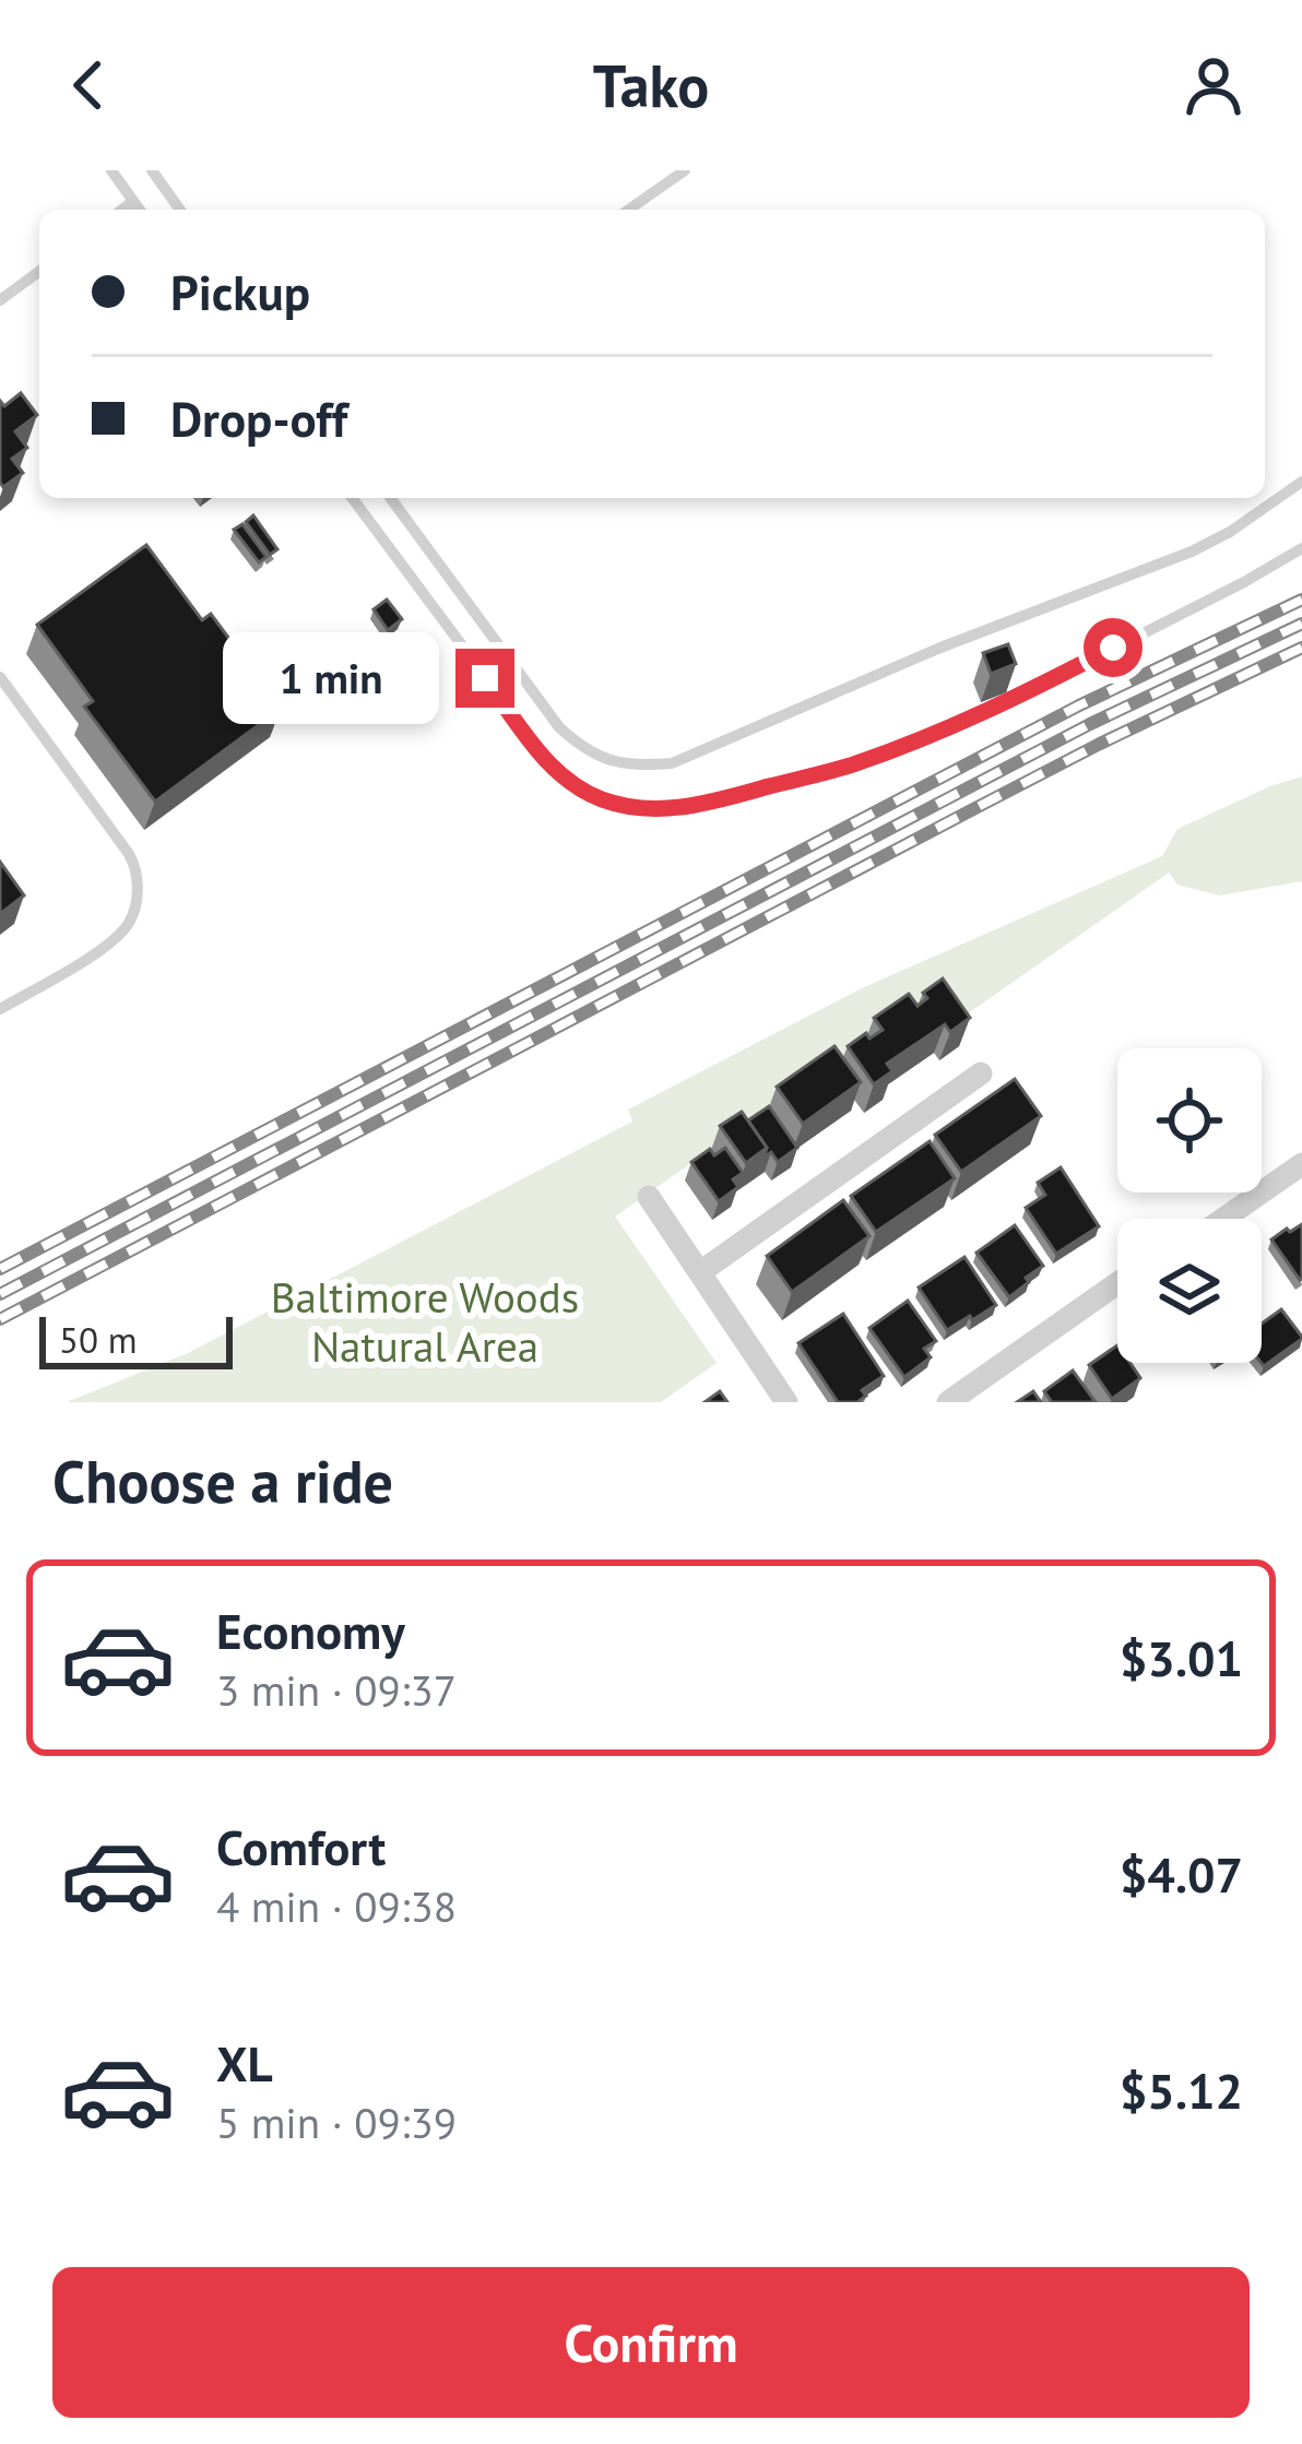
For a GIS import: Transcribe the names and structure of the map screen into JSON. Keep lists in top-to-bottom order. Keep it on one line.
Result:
{"parks":["Baltimore Woods Natural Area"],"scale_bar":"50 m","page":{"header":"Tako","banner":["Pickup","Drop-off"],"bubble":"1 min","scale":"50 m","heading":"Choose a ride","list":[{"name":"Economy","note":"3 min · 09:37","value":"$3.01"},{"name":"Comfort","note":"4 min · 09:38","value":"$4.07"},{"name":"XL","note":"5 min · 09:39","value":"$5.12"}],"buttons":"Confirm"}}
